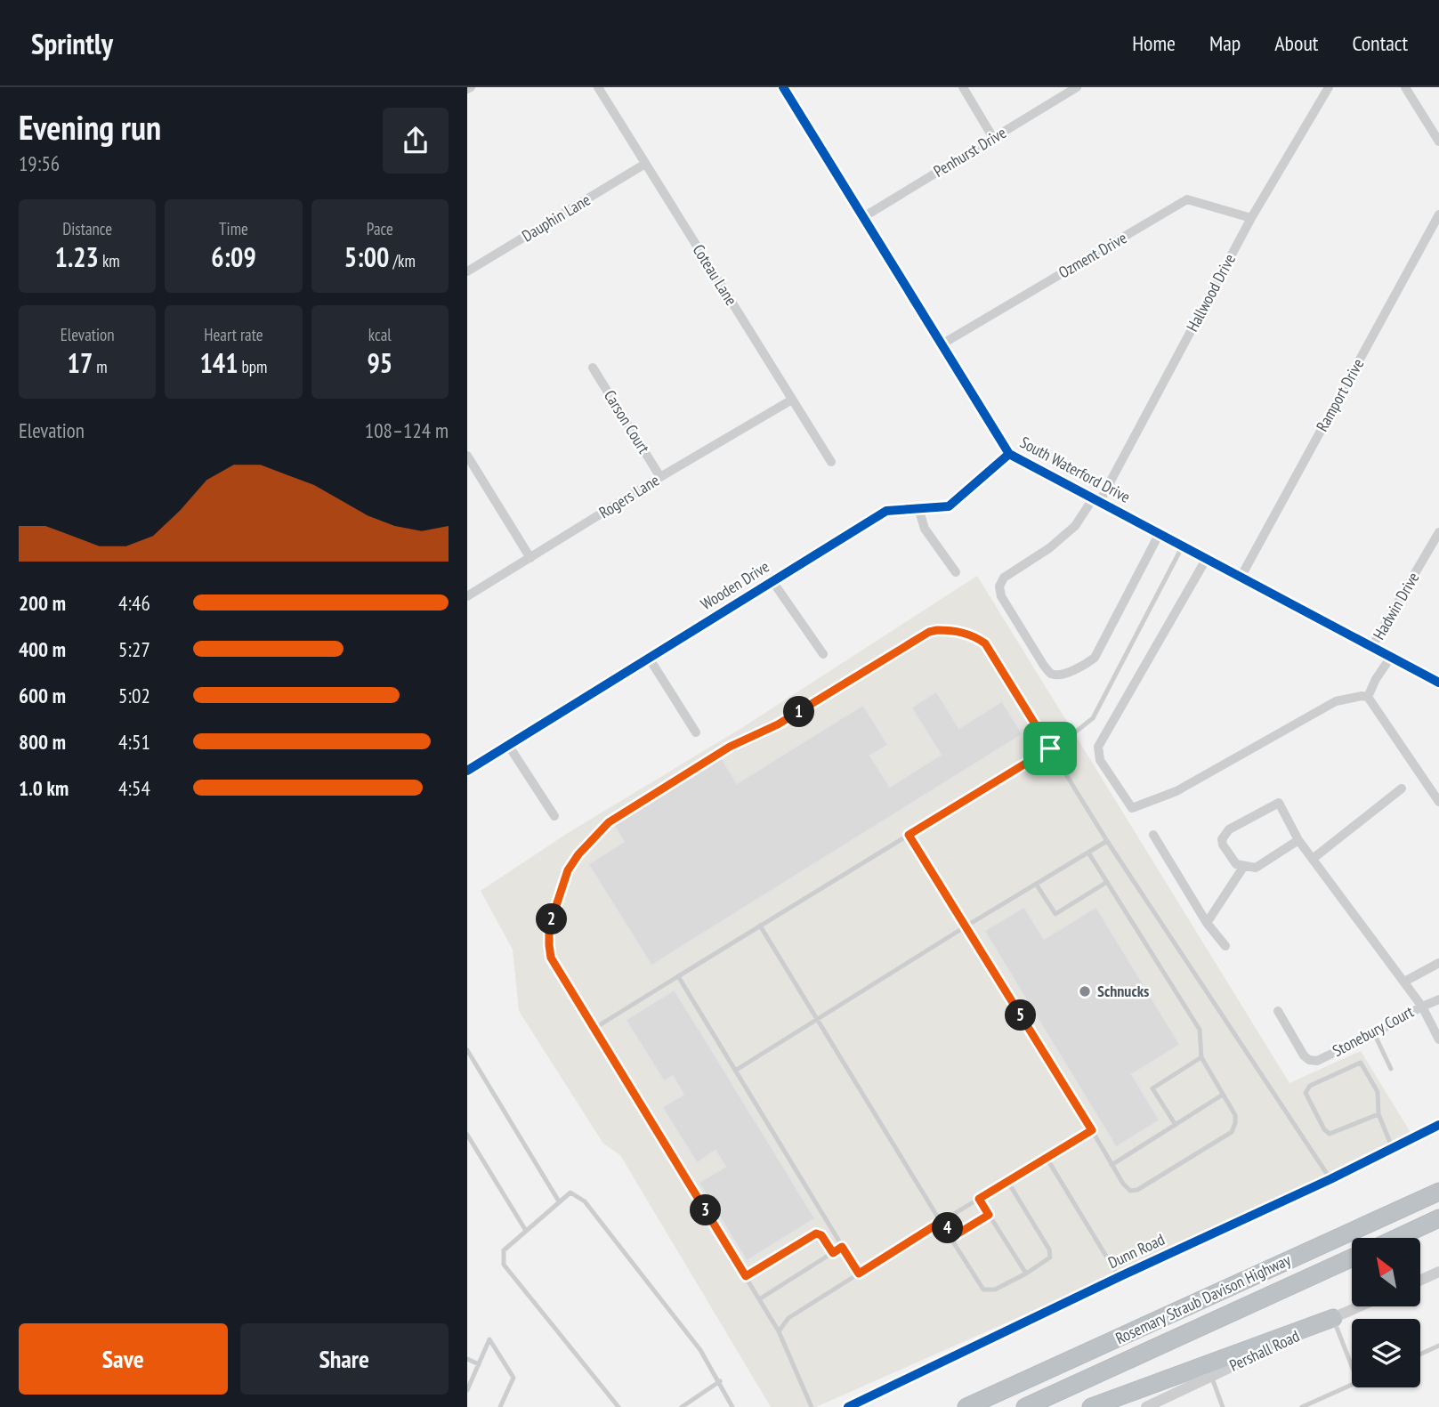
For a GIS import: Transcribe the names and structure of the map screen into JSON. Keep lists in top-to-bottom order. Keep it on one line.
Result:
{"streets":{"highway":["Rosemary Straub Davison Highway"],"street":["Penhurst Drive","Dauphin Lane","Ozment Drive","Coteau Lane","Hallwood Drive","Ramport Drive","Carson Court","South Waterford Drive","Rogers Lane","Wooden Drive","Hadwin Drive","Stonebury Court","Dunn Road","Pershall Road"]},"crossings":[["Penhurst Drive","South Waterford Drive"],["Dauphin Lane","Coteau Lane"],["Ozment Drive","Hallwood Drive"],["Ozment Drive","South Waterford Drive"],["Coteau Lane","Rogers Lane"],["Hallwood Drive","South Waterford Drive"],["Ramport Drive","South Waterford Drive"],["Carson Court","Rogers Lane"],["South Waterford Drive","Wooden Drive"],["South Waterford Drive","Hadwin Drive"]],"places":["Schnucks"],"north":"top left","page":{"header":"Sprintly","nav":["Home","Map","About","Contact"],"heading":["Evening run","19:56"],"stats":[["Distance","1.23 km"],["Time","6:09"],["Pace","5:00 /km"],["Elevation","17 m"],["Heart rate","141 bpm"],["kcal","95"]],"chart":["Elevation","108–124 m"],"list":[{"name":"200 m","note":"4:46"},{"name":"400 m","note":"5:27"},{"name":"600 m","note":"5:02"},{"name":"800 m","note":"4:51"},{"name":"1.0 km","note":"4:54"}],"pins":["1","2","5","3","4"],"buttons":["Save","Share"]}}
